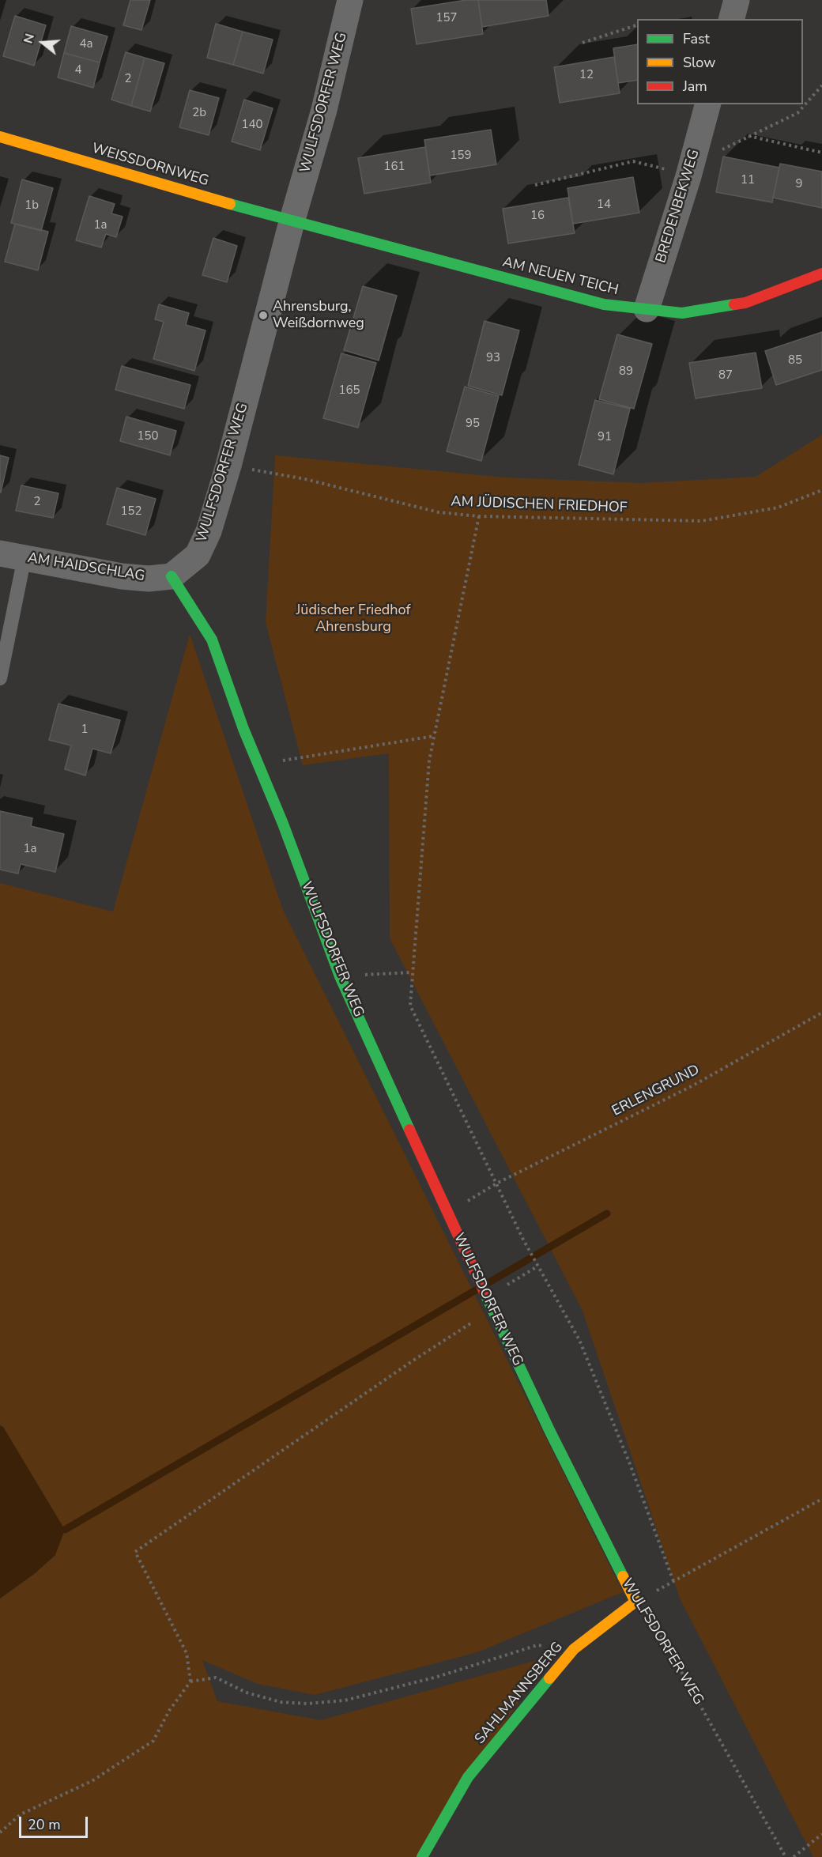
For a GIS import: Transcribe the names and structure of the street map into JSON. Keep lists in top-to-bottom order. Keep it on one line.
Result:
{"streets":{"street":["WULFSDORFER WEG","WEISSDORNWEG","BREDENBEKWEG","AM NEUEN TEICH","AM HAIDSCHLAG","SAHLMANNSBERG"],"path":["AM JÜDISCHEN FRIEDHOF","ERLENGRUND"]},"crossings":[["WULFSDORFER WEG","WEISSDORNWEG"],["WULFSDORFER WEG","AM NEUEN TEICH"],["WULFSDORFER WEG","AM JÜDISCHEN FRIEDHOF"],["WULFSDORFER WEG","AM HAIDSCHLAG"],["WULFSDORFER WEG","ERLENGRUND"],["WULFSDORFER WEG","SAHLMANNSBERG"],["WEISSDORNWEG","AM NEUEN TEICH"],["BREDENBEKWEG","AM NEUEN TEICH"]],"parks":["Jüdischer Friedhof Ahrensburg"],"places":["Ahrensburg, Weißdornweg"],"house_numbers":["157","4a","4","12","2","2b","140","159","161","11","9","14","1b","16","1a","93","85","89","87","165","95","150","91","2","152","1","1a"],"legend":["Fast","Slow","Jam"],"scale_bar":"20 m","north":"left"}
